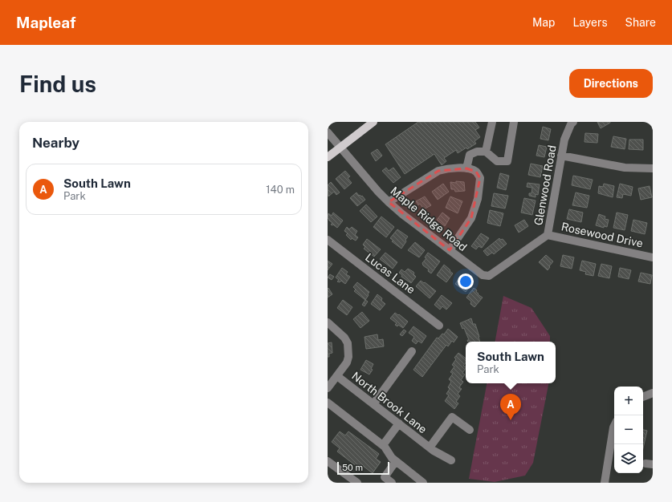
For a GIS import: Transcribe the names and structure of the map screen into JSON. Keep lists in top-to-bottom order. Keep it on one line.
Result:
{"streets":{"street":["Glenwood Road","Maple Ridge Road","Rosewood Drive","Lucas Lane","North Brook Lane"]},"crossings":[["Glenwood Road","Maple Ridge Road"],["Glenwood Road","Rosewood Drive"]],"scale_bar":"50 m","page":{"header":"Mapleaf","nav":["Map","Layers","Share"],"buttons":"Directions","title":"Find us","heading":"Nearby","list":[{"mark":"A","name":"South Lawn","note":"Park","value":"140 m"}],"popup":["South Lawn","Park"],"map_buttons":["+","−"],"pins":"A","scale":"50 m"}}
